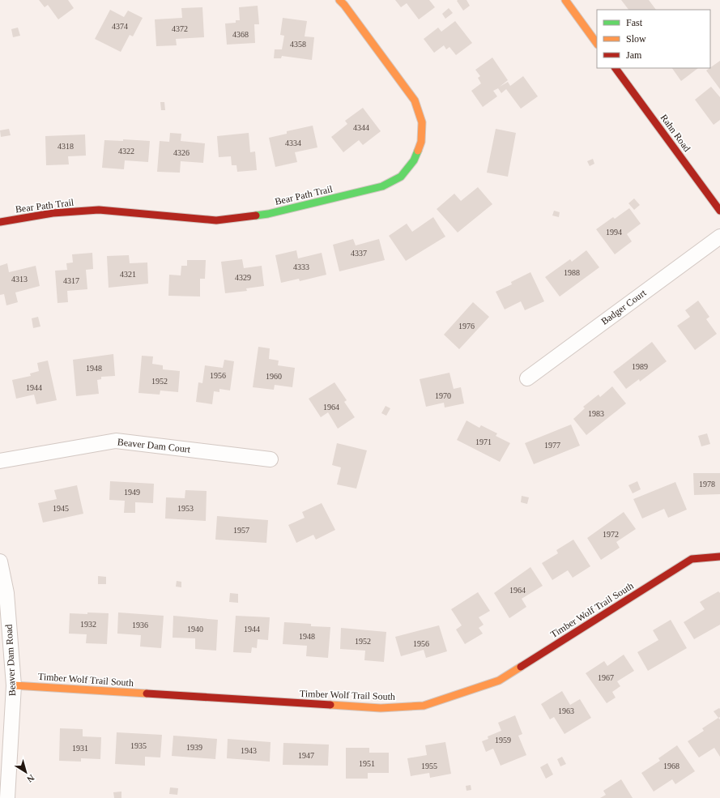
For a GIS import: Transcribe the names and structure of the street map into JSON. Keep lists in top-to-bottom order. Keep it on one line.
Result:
{"streets":{"street":["Rahn Road","Bear Path Trail","Badger Court","Beaver Dam Court","Timber Wolf Trail South","Beaver Dam Road"]},"crossings":[["Timber Wolf Trail South","Beaver Dam Road"]],"house_numbers":["4374","4372","4368","4358","4344","4334","4318","4322","4326","1994","4337","4333","1988","4321","4329","4313","4317","1976","1989","1948","1956","1960","1952","1944","1970","1964","1983","1971","1977","1978","1949","1945","1953","1957","1972","1964","1932","1936","1940","1944","1948","1952","1956","1967","1963","1959","1935","1939","1931","1943","1947","1951","1955","1968"],"legend":["Fast","Slow","Jam"],"north":"bottom right"}
